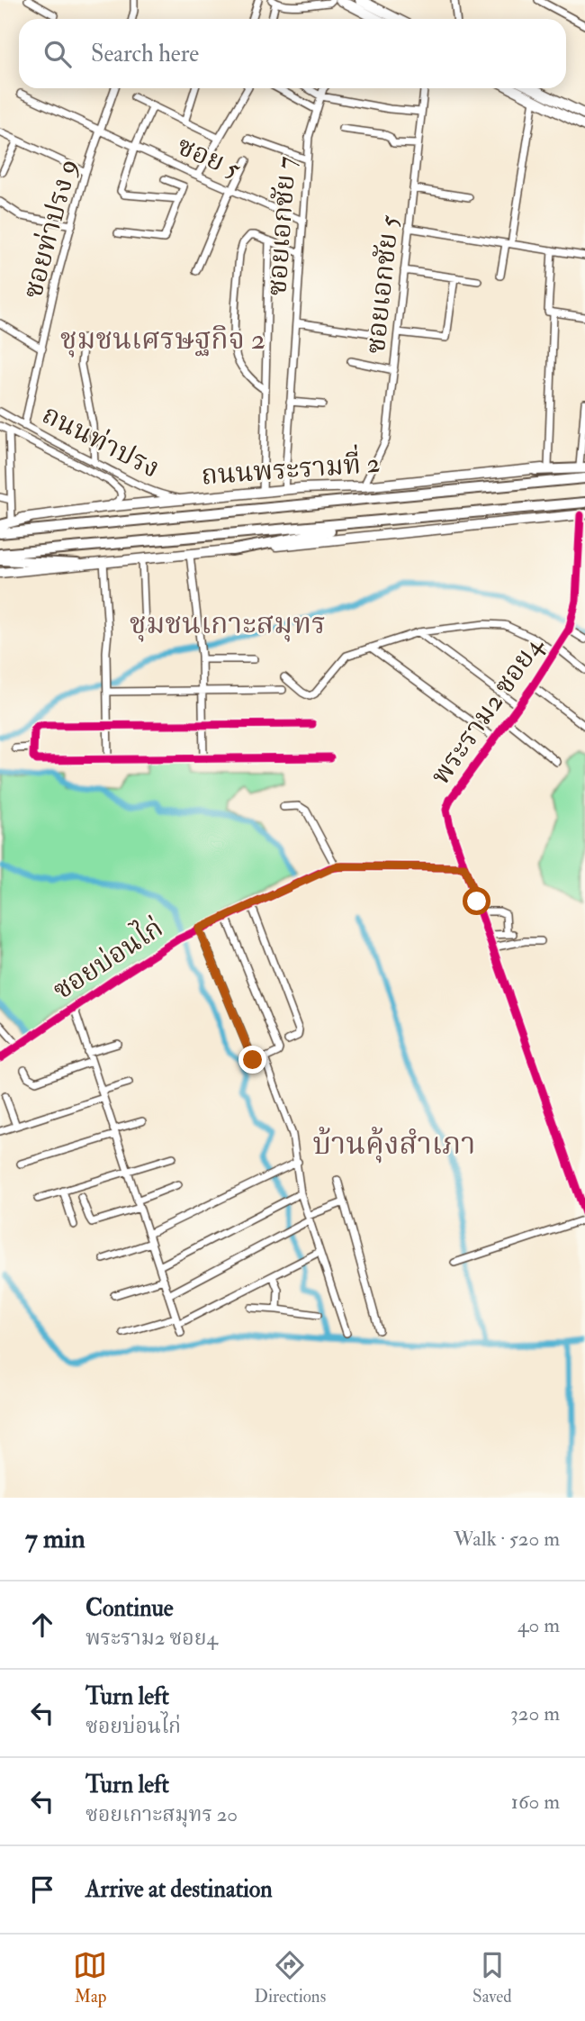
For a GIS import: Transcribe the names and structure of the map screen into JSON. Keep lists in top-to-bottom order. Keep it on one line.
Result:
{"streets":{"highway":["ถนนพระรามที่ 2"],"street":["ซอย 5","ซอยเอกชัย 7","ซอยท่าปรง 9","ซอยเอกชัย 5","ถนนท่าปรง","พระราม2 ซอย4","ซอยบ่อนไก่"]},"crossings":[["ซอย 5","ซอยเอกชัย 7"],["ซอย 5","ซอยท่าปรง 9"],["ซอยเอกชัย 7","ถนนพระรามที่ 2"],["ซอยท่าปรง 9","ถนนท่าปรง"],["ซอยเอกชัย 5","ถนนพระรามที่ 2"],["ถนนท่าปรง","ถนนพระรามที่ 2"],["พระราม2 ซอย4","ซอยบ่อนไก่"]],"districts":["ชุมชนเศรษฐกิจ 2","ชุมชนเกาะสมุทร","บ้านคุ้งสำเภา"],"page":{"search":"Search here","heading":["7 min","Walk · 520 m"],"list":[["Continue","พระราม2 ซอย4","40 m"],["Turn left","ซอยบ่อนไก่","320 m"],["Turn left","ซอยเกาะสมุทร 20","160 m"],"Arrive at destination"],"nav":["Map","Directions","Saved"]}}
